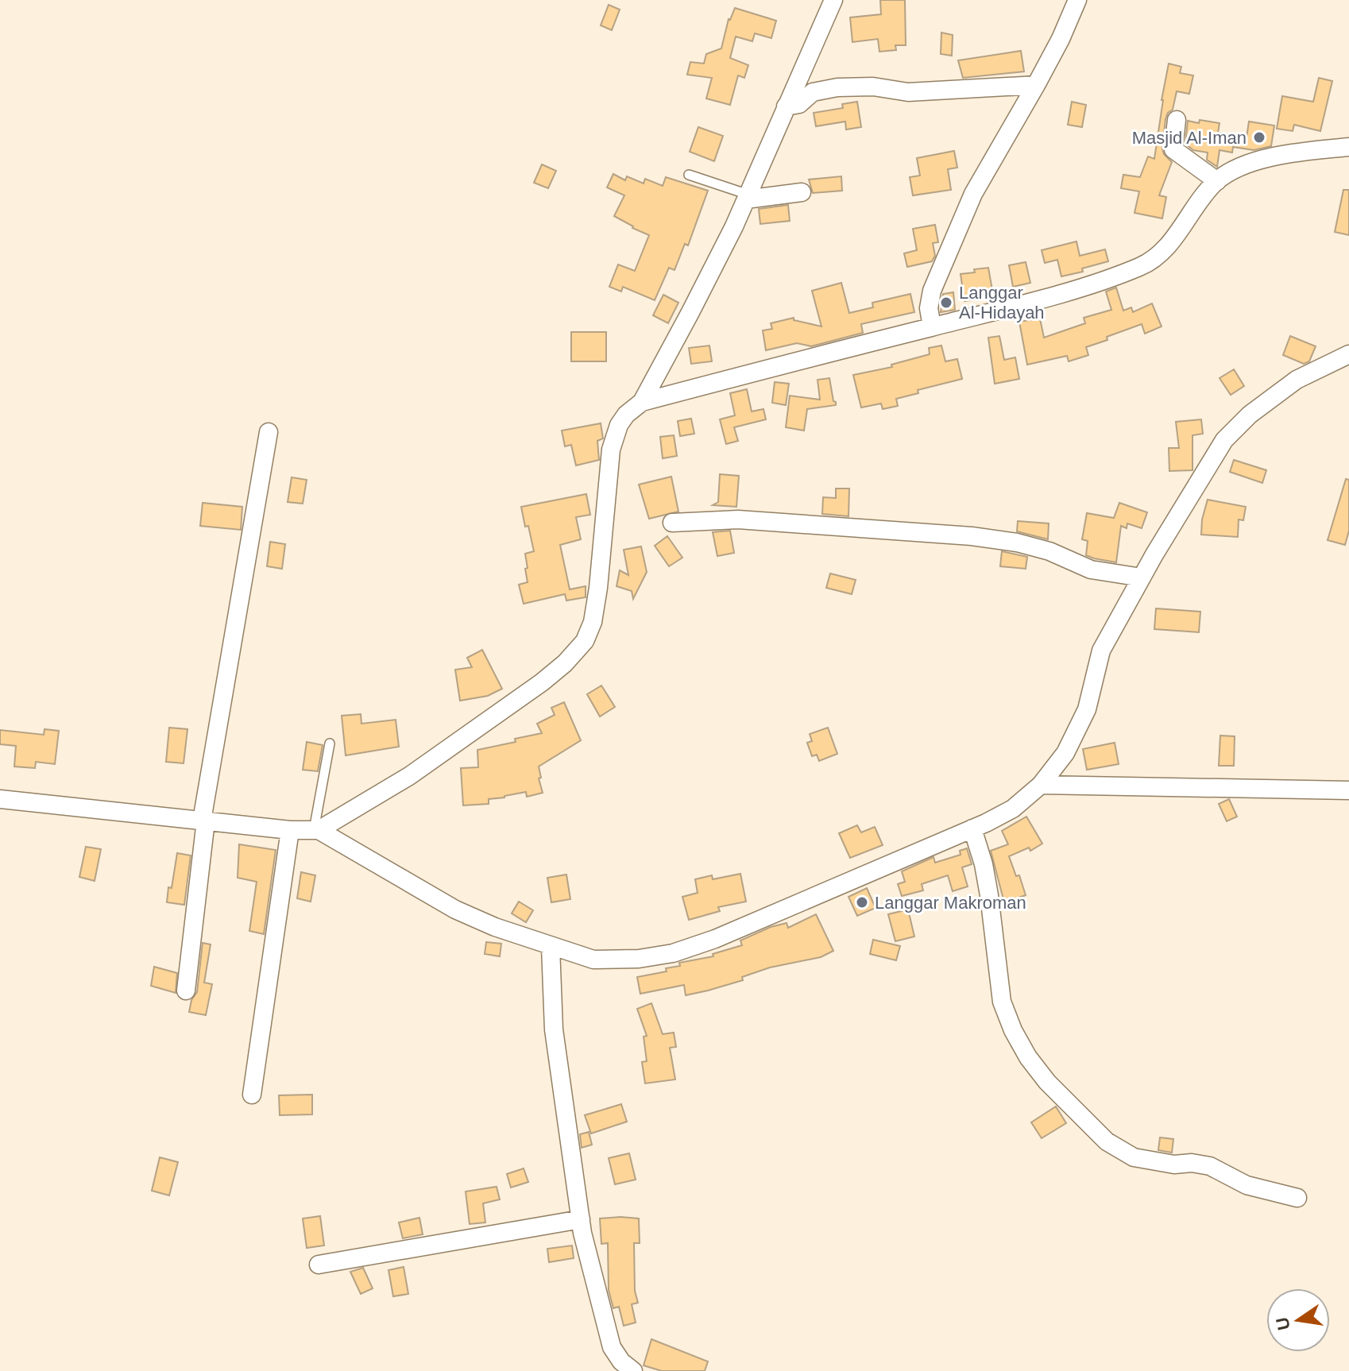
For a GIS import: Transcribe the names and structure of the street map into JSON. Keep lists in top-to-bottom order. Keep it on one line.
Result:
{"places":["Masjid Al-Iman","Langgar Al-Hidayah","Langgar Makroman"],"north":"left"}
